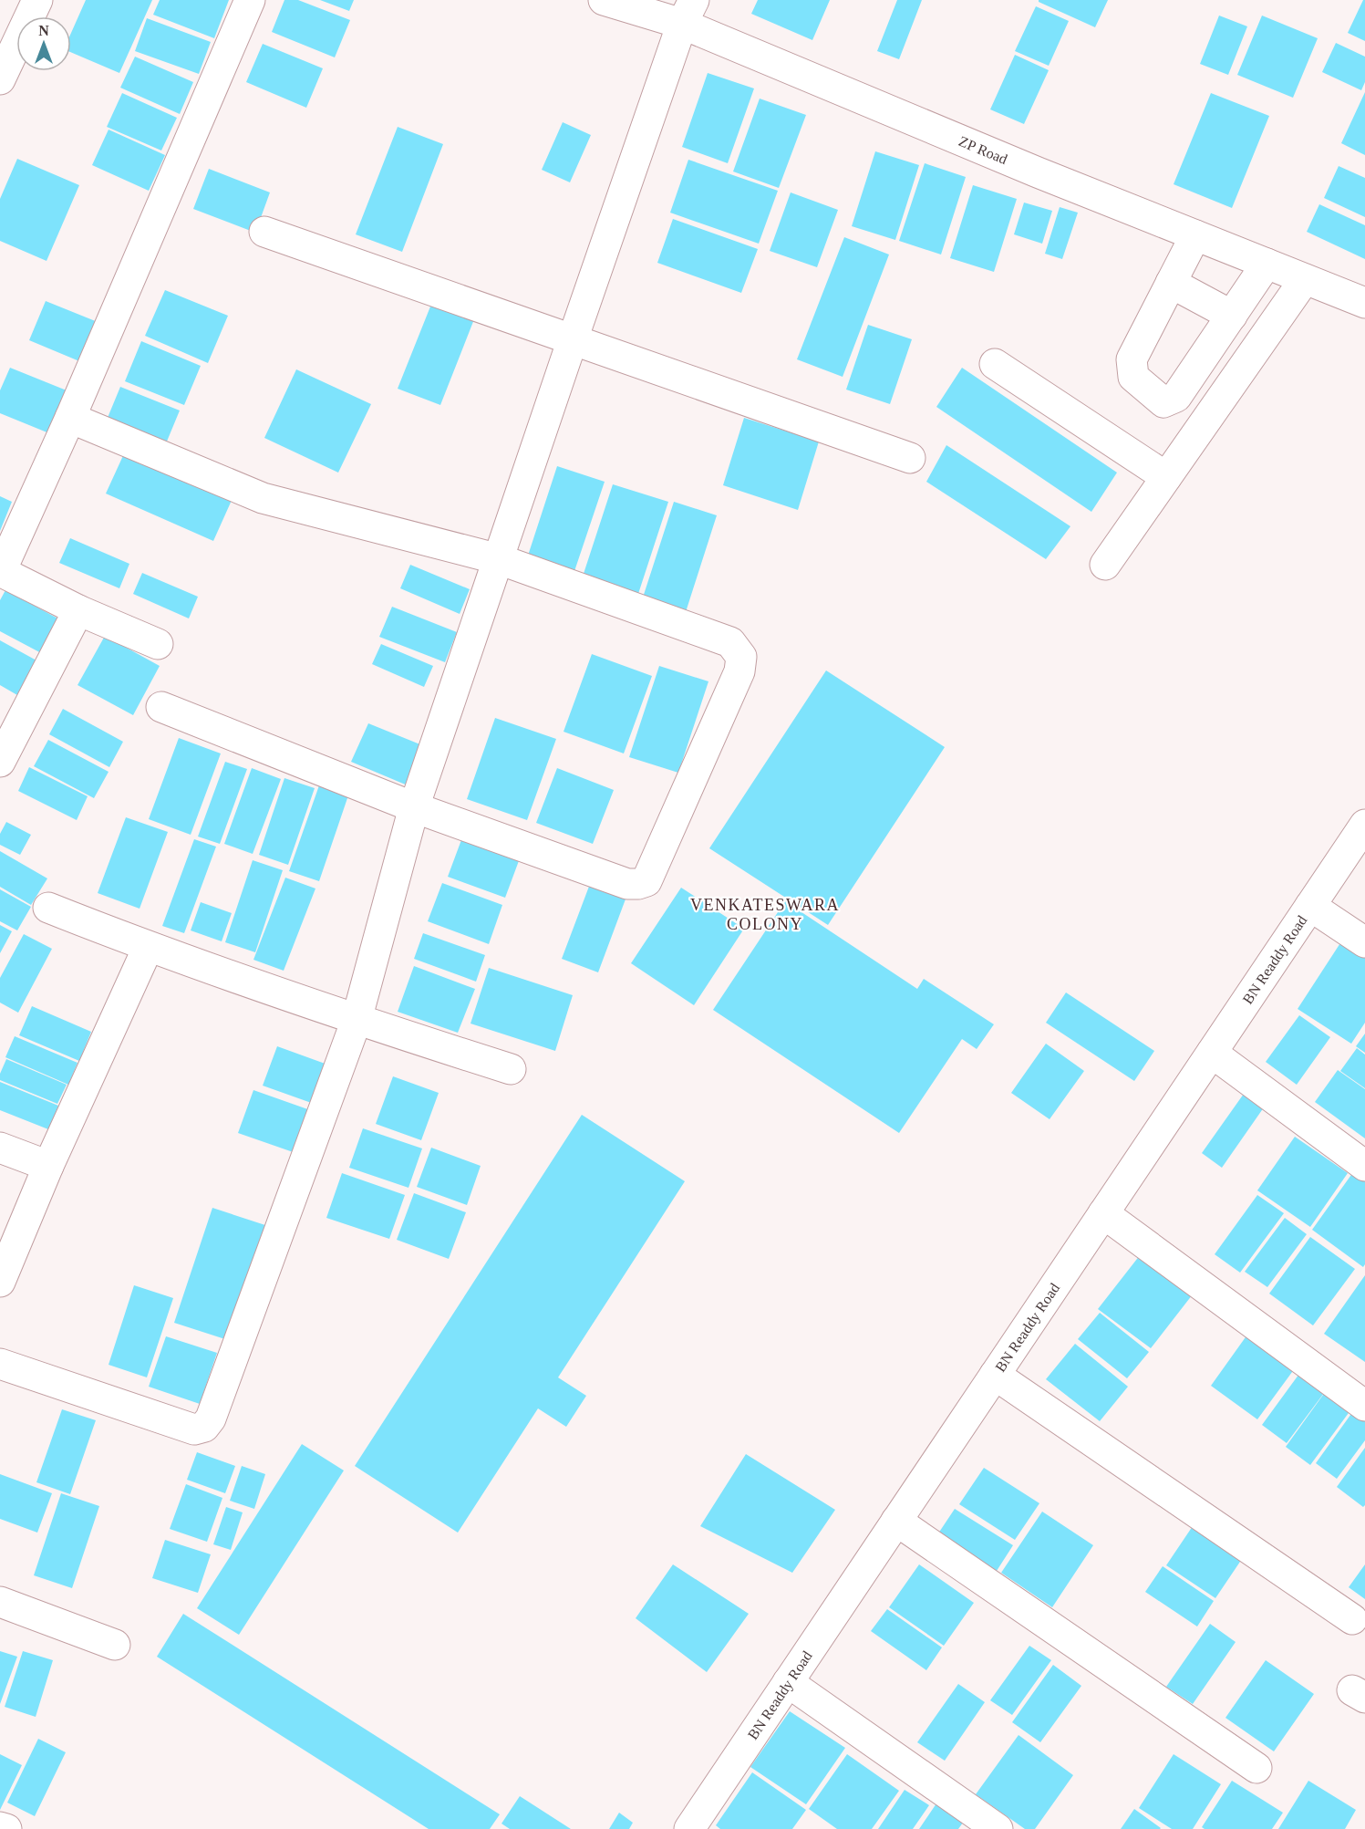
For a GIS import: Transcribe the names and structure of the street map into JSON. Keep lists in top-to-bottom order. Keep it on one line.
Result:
{"streets":{"street":["ZP Road","BN Readdy Road"]},"districts":["VENKATESWARA COLONY"],"north":"top"}
